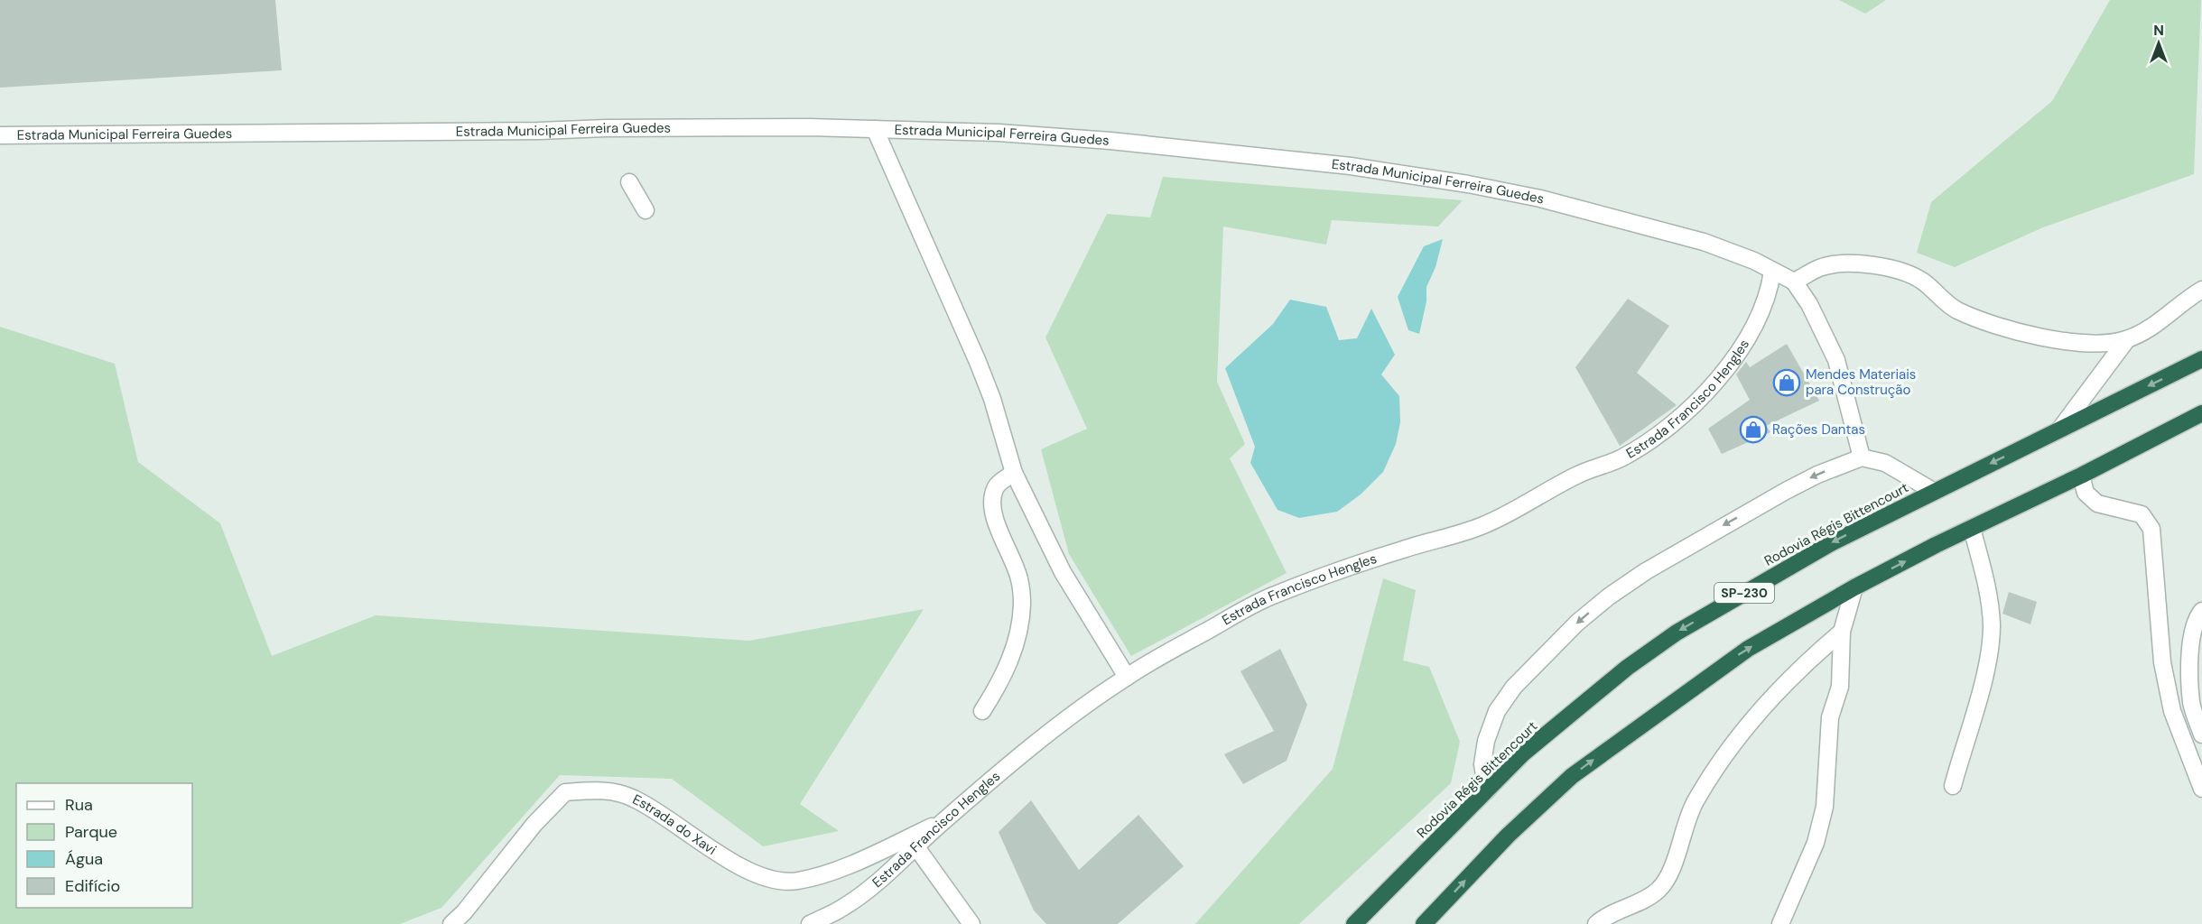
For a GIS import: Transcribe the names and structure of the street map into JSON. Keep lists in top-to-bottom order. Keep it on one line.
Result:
{"streets":{"highway":["Rodovia Régis Bittencourt","SP-230"],"street":["Estrada Municipal Ferreira Guedes","Estrada Francisco Hengles","Estrada do Xavi"]},"crossings":[["Estrada Municipal Ferreira Guedes","Estrada Francisco Hengles"],["Estrada Francisco Hengles","Estrada do Xavi"]],"places":{"shop":["Mendes Materiais para Construção","Rações Dantas"]},"legend":["Rua","Parque","Água","Edifício"],"north":"top"}
